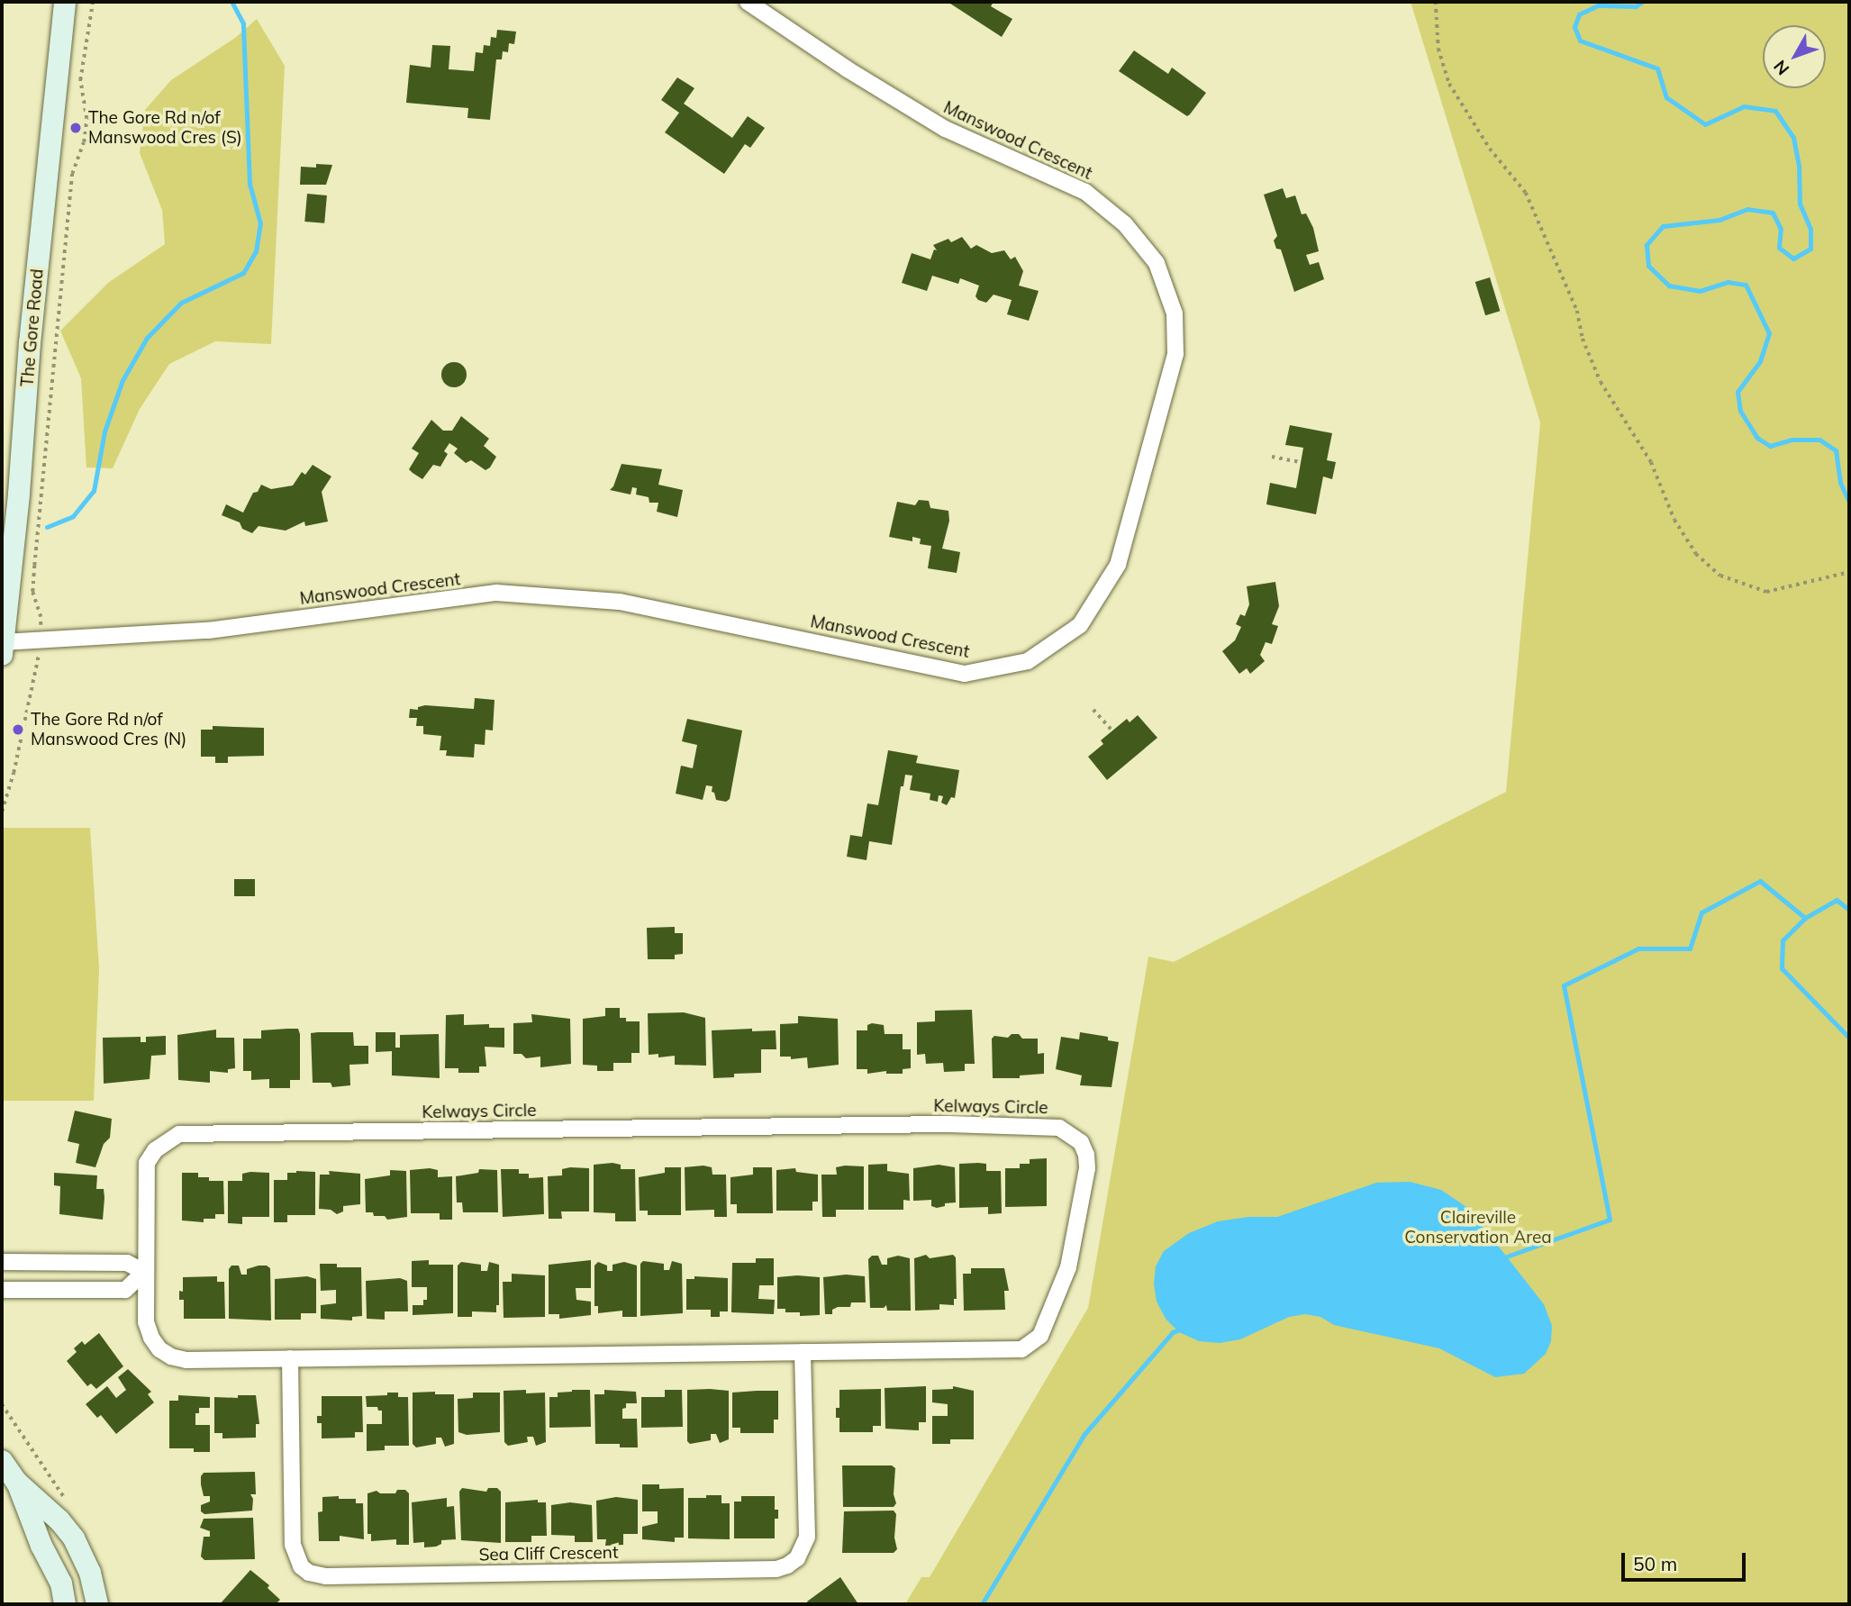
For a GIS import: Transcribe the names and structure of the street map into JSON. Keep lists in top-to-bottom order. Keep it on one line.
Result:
{"streets":{"main road":["The Gore Road"],"street":["Manswood Crescent","Kelways Circle","Sea Cliff Crescent"]},"crossings":[["Manswood Crescent","The Gore Road"],["Kelways Circle","Sea Cliff Crescent"]],"parks":["Claireville Conservation Area"],"places":["The Gore Rd n/of Manswood Cres (S)","The Gore Rd n/of Manswood Cres (N)"],"scale_bar":"50 m","north":"bottom left"}
